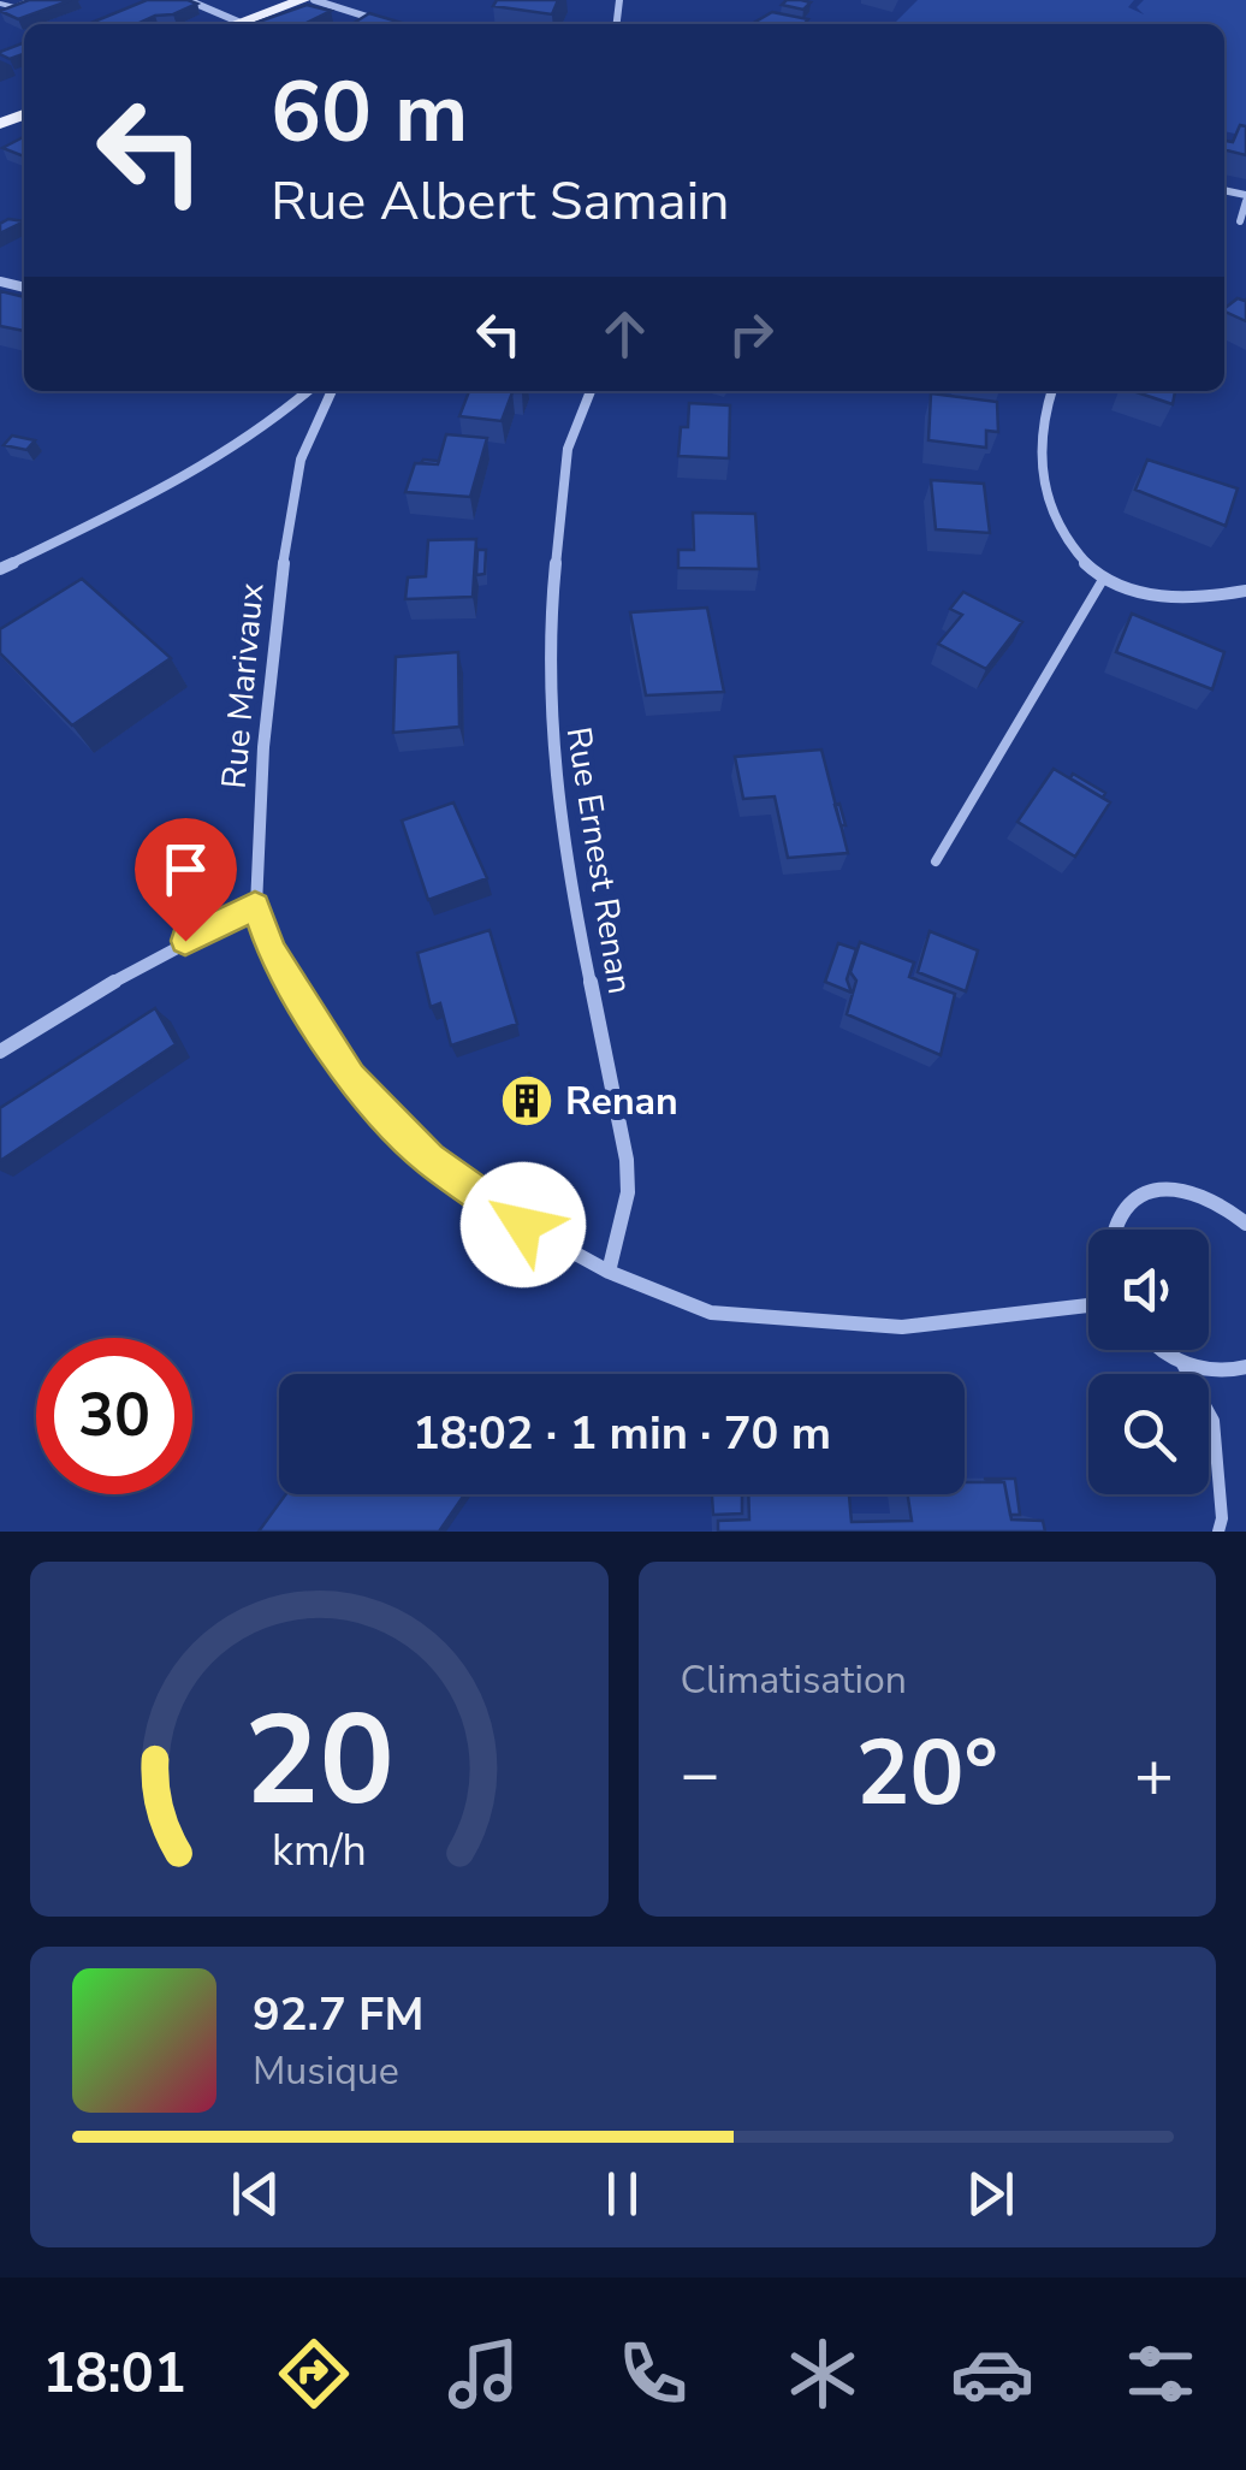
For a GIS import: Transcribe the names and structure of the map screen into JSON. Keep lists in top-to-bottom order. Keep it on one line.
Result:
{"streets":{"street":["Rue Marivaux","Rue Ernest Renan"]},"crossings":[["Rue Marivaux","Rue Ernest Renan"]],"places":{"building":["Renan"]},"page":{"turn":["60 m","Rue Albert Samain"],"limit":"30","trip":"18:02 · 1 min · 70 m","tile":"Climatisation","heat":["−","20°","+"],"song":["92.7 FM","Musique"],"tabs":"18:01","gauge":["20","km/h"]}}
